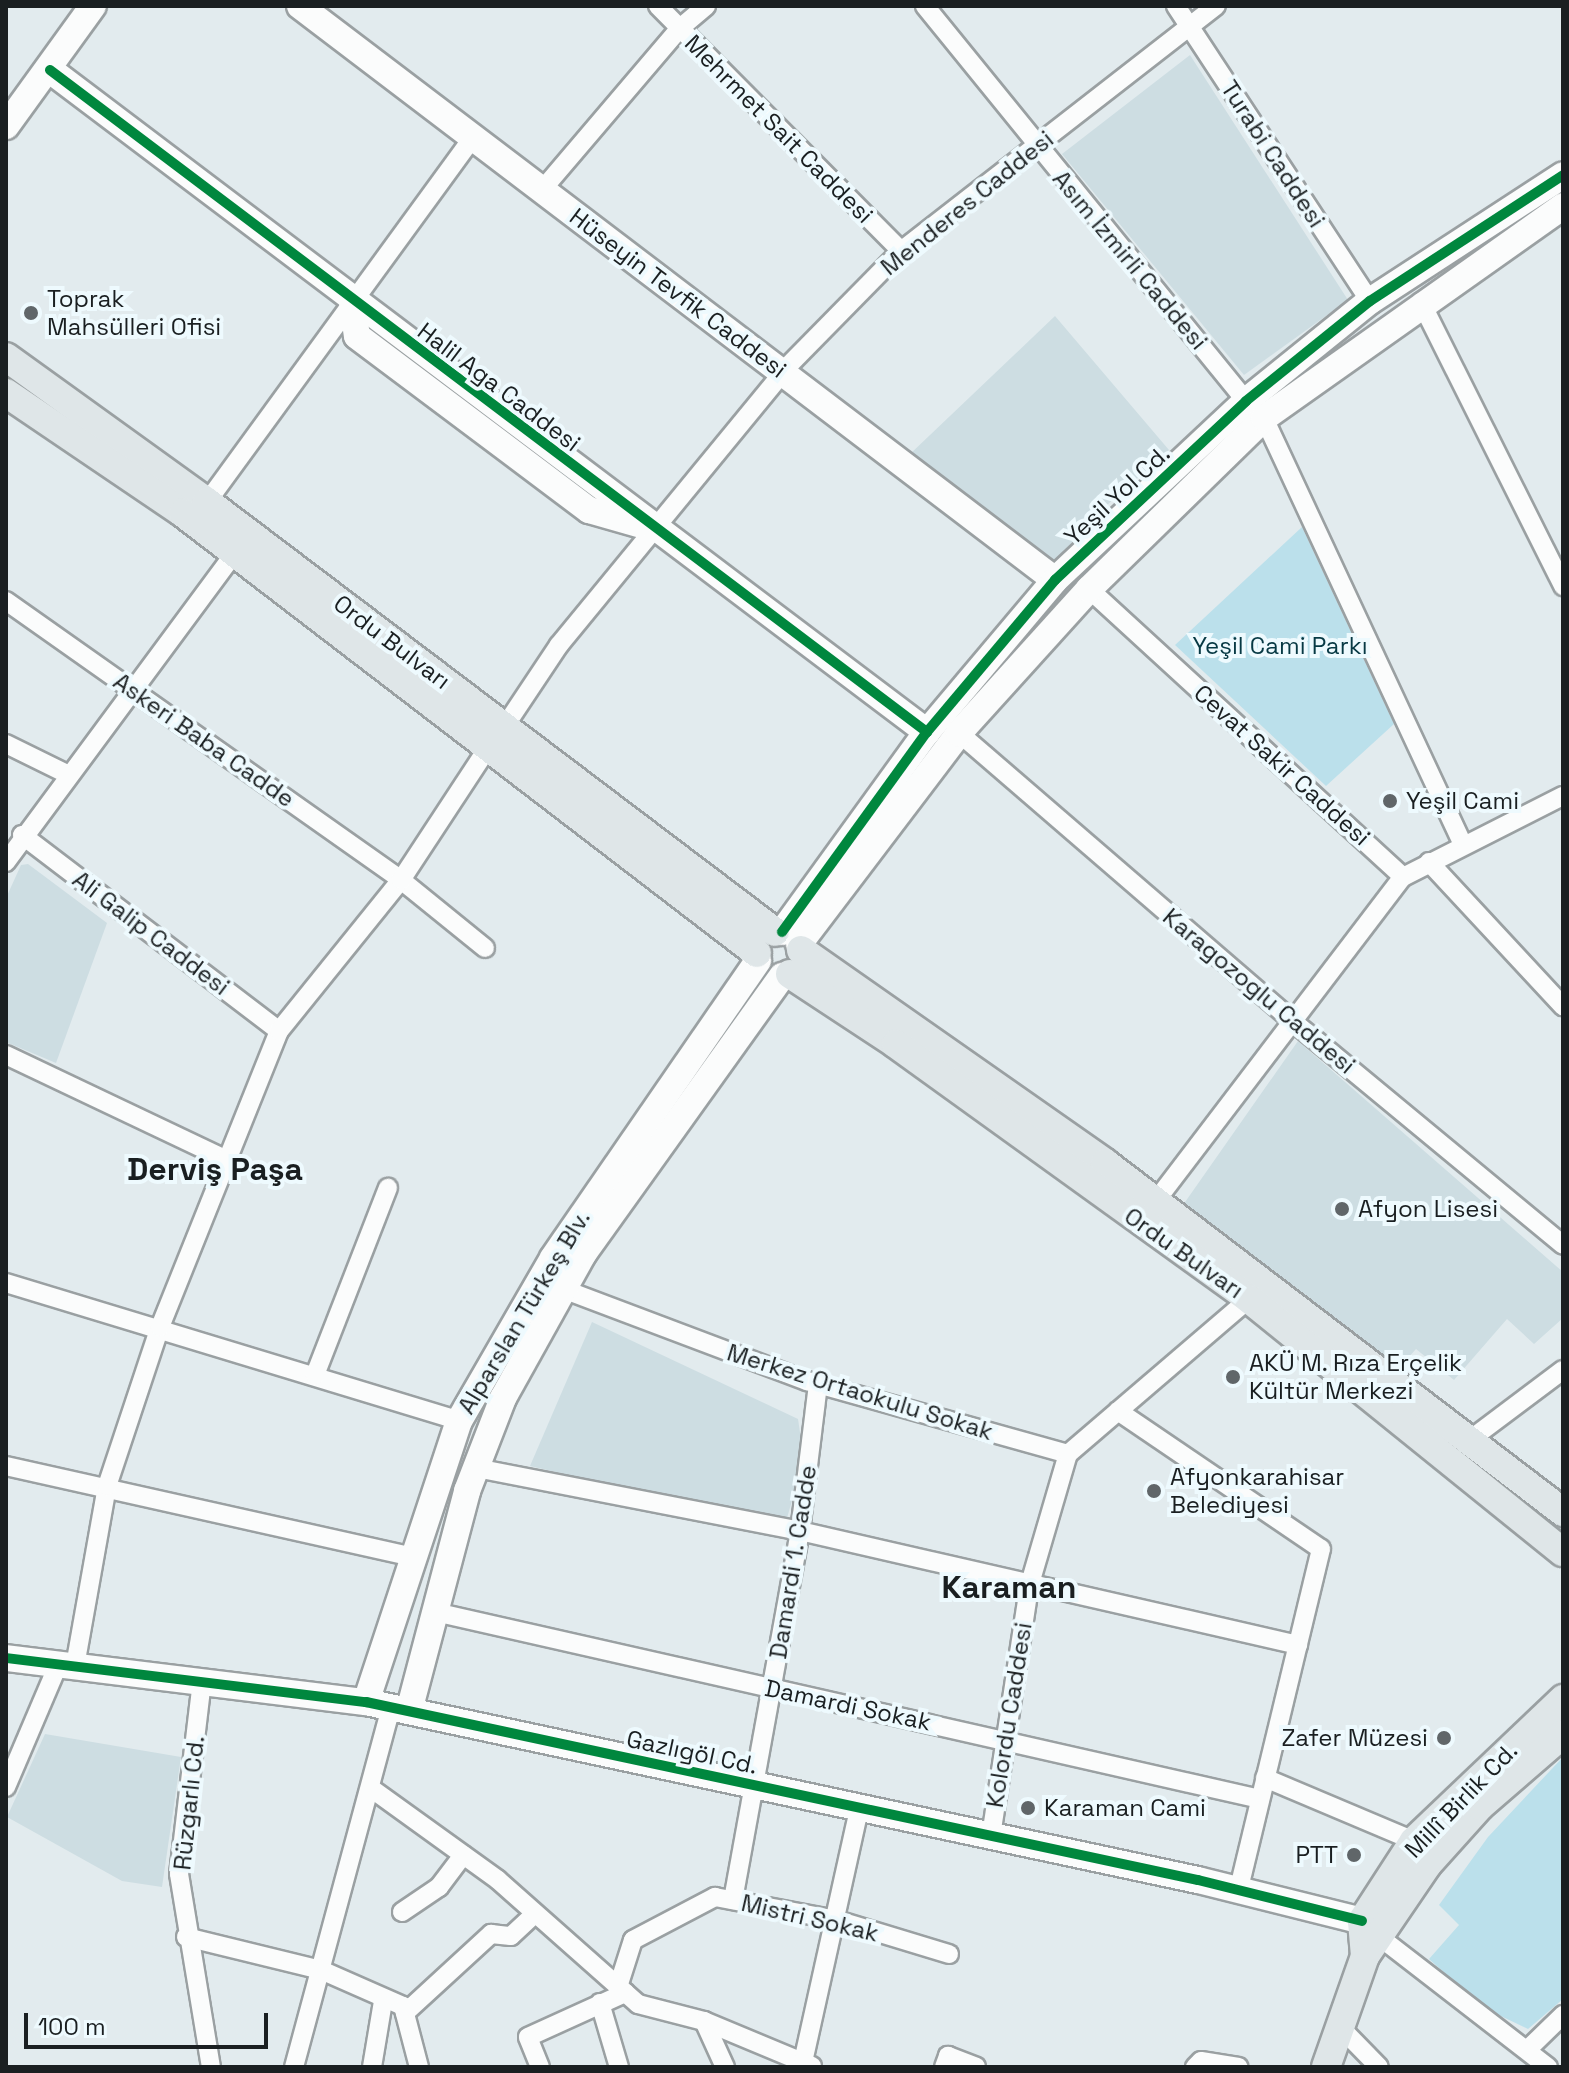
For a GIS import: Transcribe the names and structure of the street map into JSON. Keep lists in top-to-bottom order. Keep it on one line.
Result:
{"streets":{"main road":["Ordu Bulvarı","Millî Birlik Cd."],"street":["Mehrmet Sait Caddesi","Turabi Caddesi","Menderes Caddesi","Asım İzmirli Caddesi","Hüseyin Tevfik Caddesi","Halil Aga Caddesi","Yeşil Yol Cd.","Askeri Baba Cadde","Cevat Sakir Caddesi","Ali Galip Caddesi","Karagozoglu Caddesi","Alparslan Türkeş Blv.","Merkez Ortaokulu Sokak","Damardi 1. Cadde","Damardi Sokak","Kolordu Caddesi","Gazlıgöl Cd.","Rüzgarlı Cd.","Mistri Sokak"]},"crossings":[["Mehrmet Sait Caddesi","Menderes Caddesi"],["Turabi Caddesi","Menderes Caddesi"],["Turabi Caddesi","Yeşil Yol Cd."],["Menderes Caddesi","Asım İzmirli Caddesi"],["Menderes Caddesi","Hüseyin Tevfik Caddesi"],["Menderes Caddesi","Halil Aga Caddesi"],["Menderes Caddesi","Ordu Bulvarı"],["Menderes Caddesi","Askeri Baba Cadde"],["Menderes Caddesi","Ali Galip Caddesi"],["Menderes Caddesi","Gazlıgöl Cd."],["Asım İzmirli Caddesi","Yeşil Yol Cd."],["Hüseyin Tevfik Caddesi","Yeşil Yol Cd."],["Halil Aga Caddesi","Yeşil Yol Cd."],["Yeşil Yol Cd.","Ordu Bulvarı"],["Yeşil Yol Cd.","Cevat Sakir Caddesi"],["Yeşil Yol Cd.","Karagozoglu Caddesi"],["Yeşil Yol Cd.","Alparslan Türkeş Blv."],["Ordu Bulvarı","Alparslan Türkeş Blv."],["Alparslan Türkeş Blv.","Merkez Ortaokulu Sokak"],["Alparslan Türkeş Blv.","Damardi Sokak"],["Alparslan Türkeş Blv.","Gazlıgöl Cd."],["Merkez Ortaokulu Sokak","Damardi 1. Cadde"],["Merkez Ortaokulu Sokak","Kolordu Caddesi"],["Damardi 1. Cadde","Damardi Sokak"],["Damardi 1. Cadde","Gazlıgöl Cd."],["Damardi 1. Cadde","Mistri Sokak"],["Damardi Sokak","Kolordu Caddesi"],["Kolordu Caddesi","Gazlıgöl Cd."],["Gazlıgöl Cd.","Millî Birlik Cd."],["Gazlıgöl Cd.","Rüzgarlı Cd."]],"districts":["Derviş Paşa","Karaman"],"parks":["Yeşil Cami Parkı"],"places":["Toprak Mahsülleri Ofisi","Yeşil Cami","Afyon Lisesi","AKÜ M. Rıza Erçelik Kültür Merkezi","Afyonkarahisar Belediyesi","Zafer Müzesi","Karaman Cami","PTT"],"scale_bar":"100 m"}
